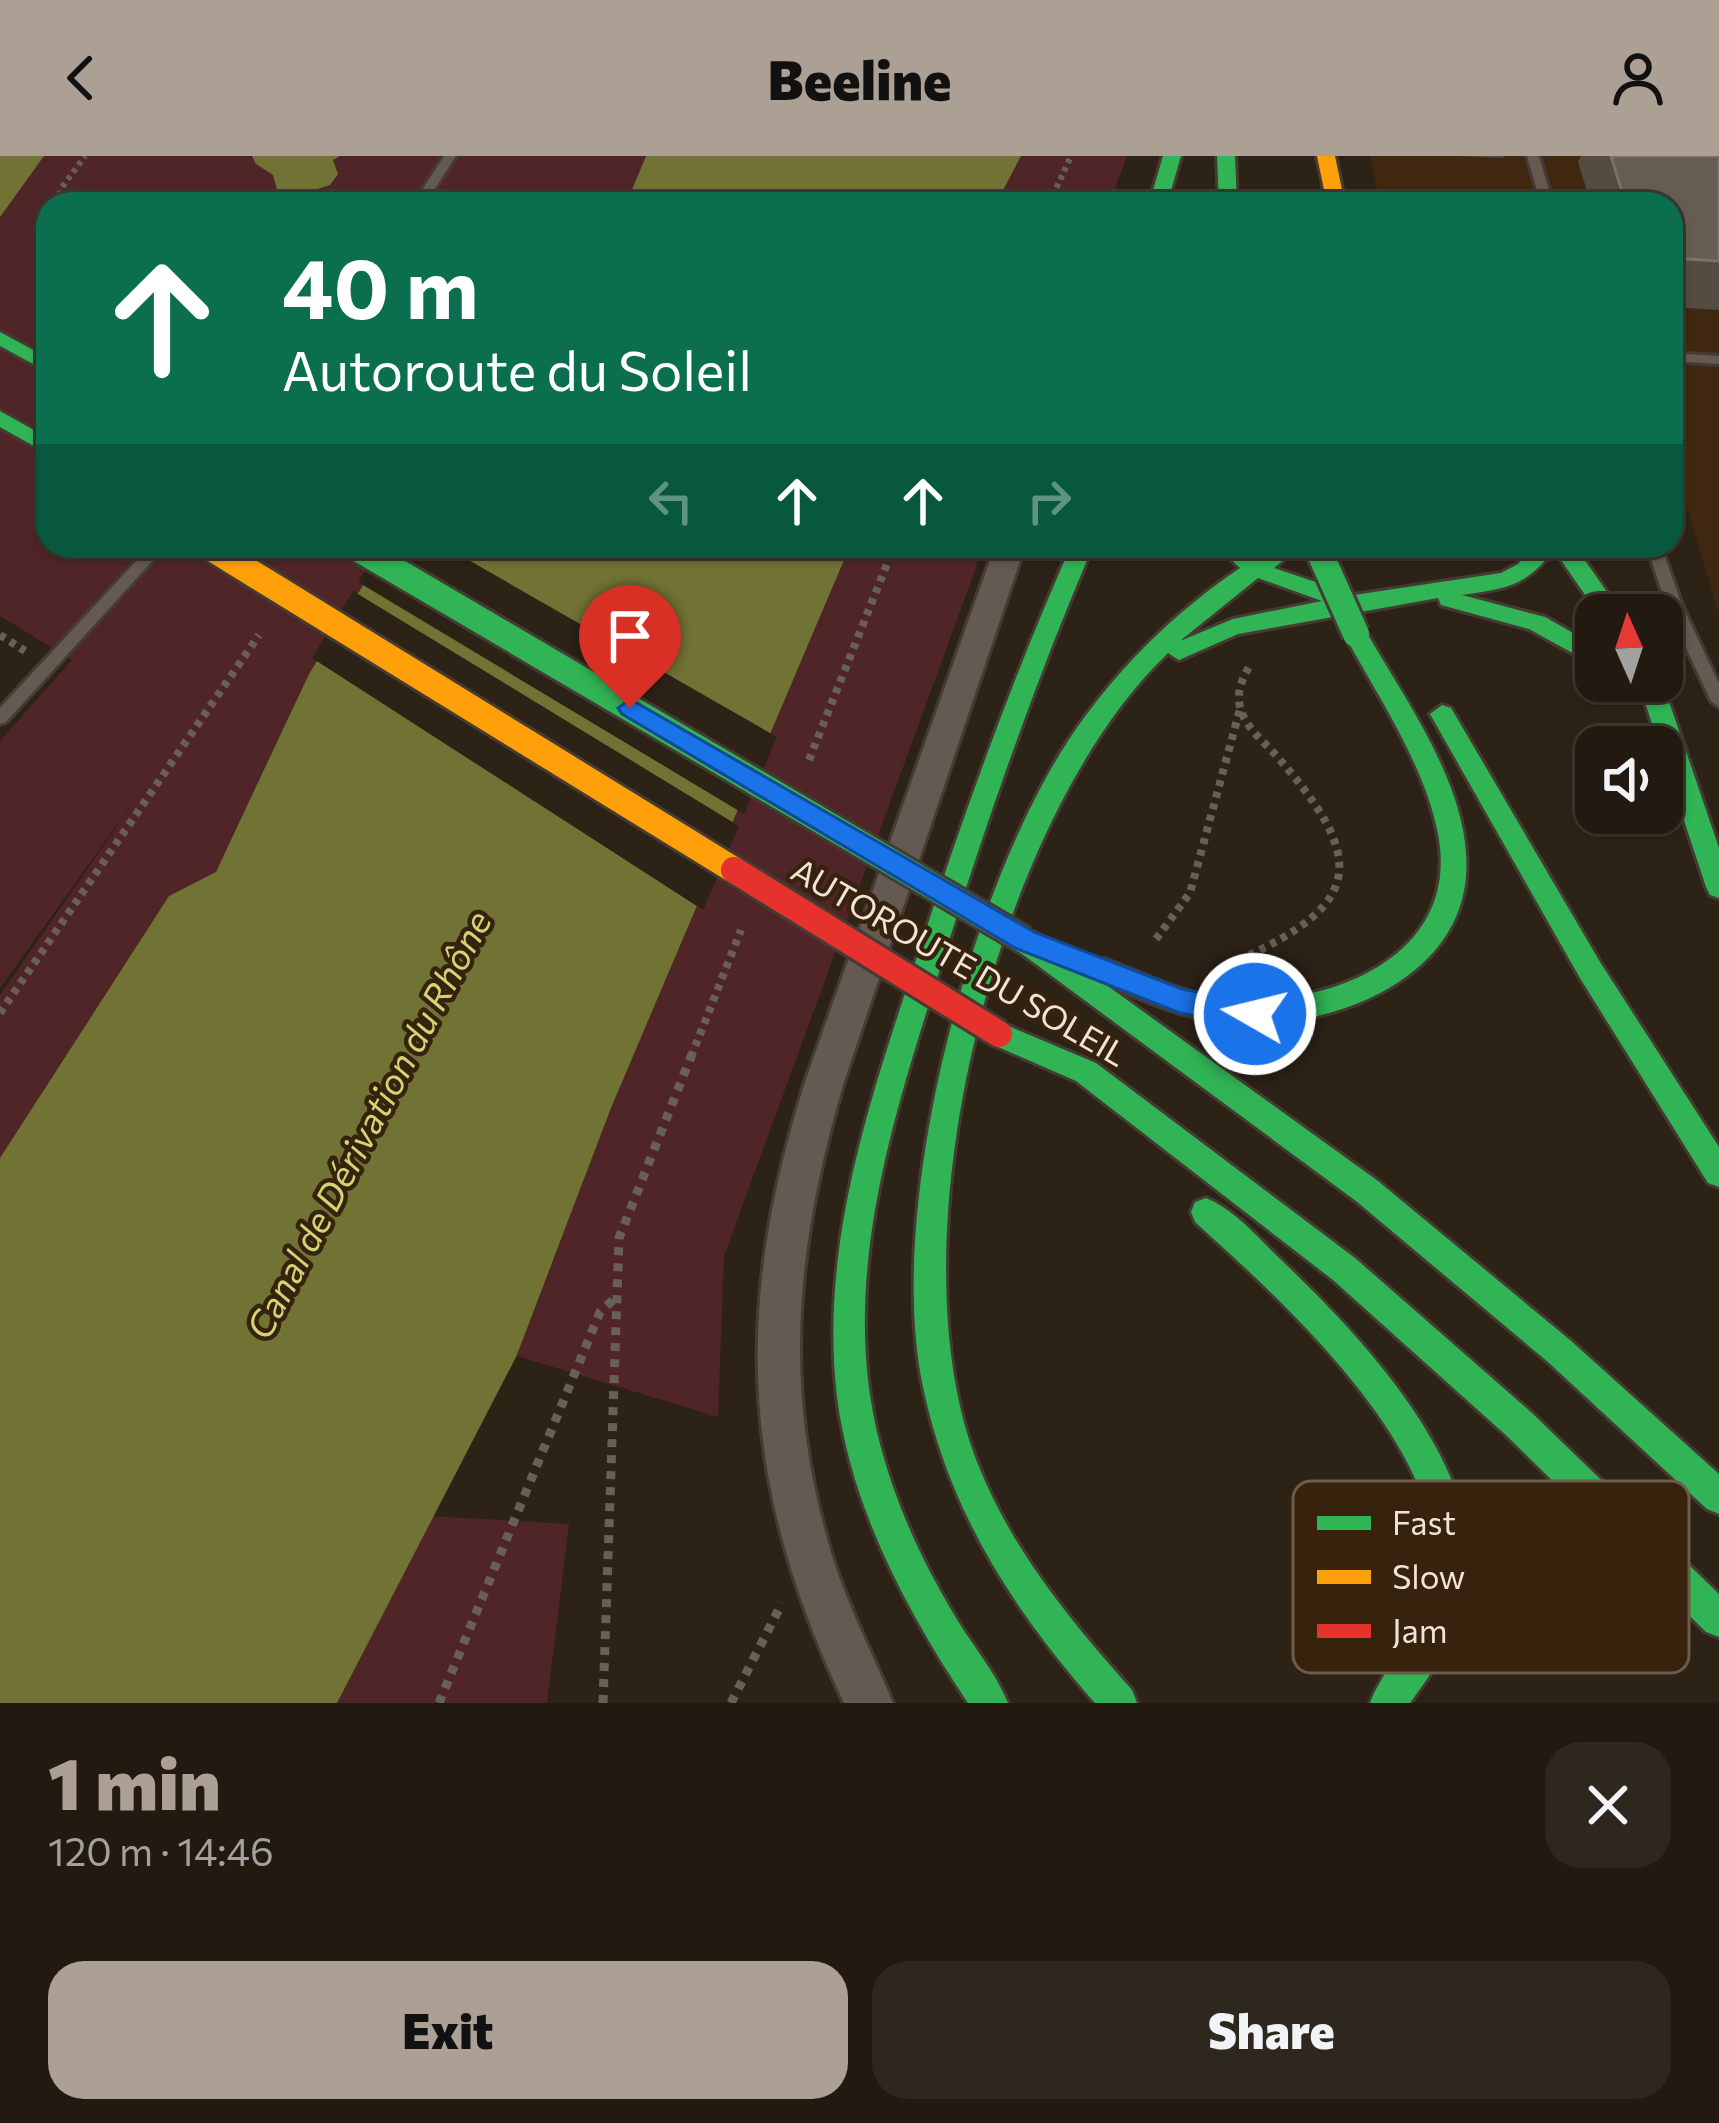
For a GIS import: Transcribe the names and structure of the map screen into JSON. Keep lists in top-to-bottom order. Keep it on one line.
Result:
{"streets":{"main road":["AUTOROUTE DU SOLEIL"]},"water":["Canal de Dérivation du Rhône"],"legend":["Fast","Slow","Jam"],"north":"top","page":{"header":"Beeline","turn":["40 m","Autoroute du Soleil"],"heading":["1 min","120 m · 14:46"],"buttons":["Exit","Share"]}}
